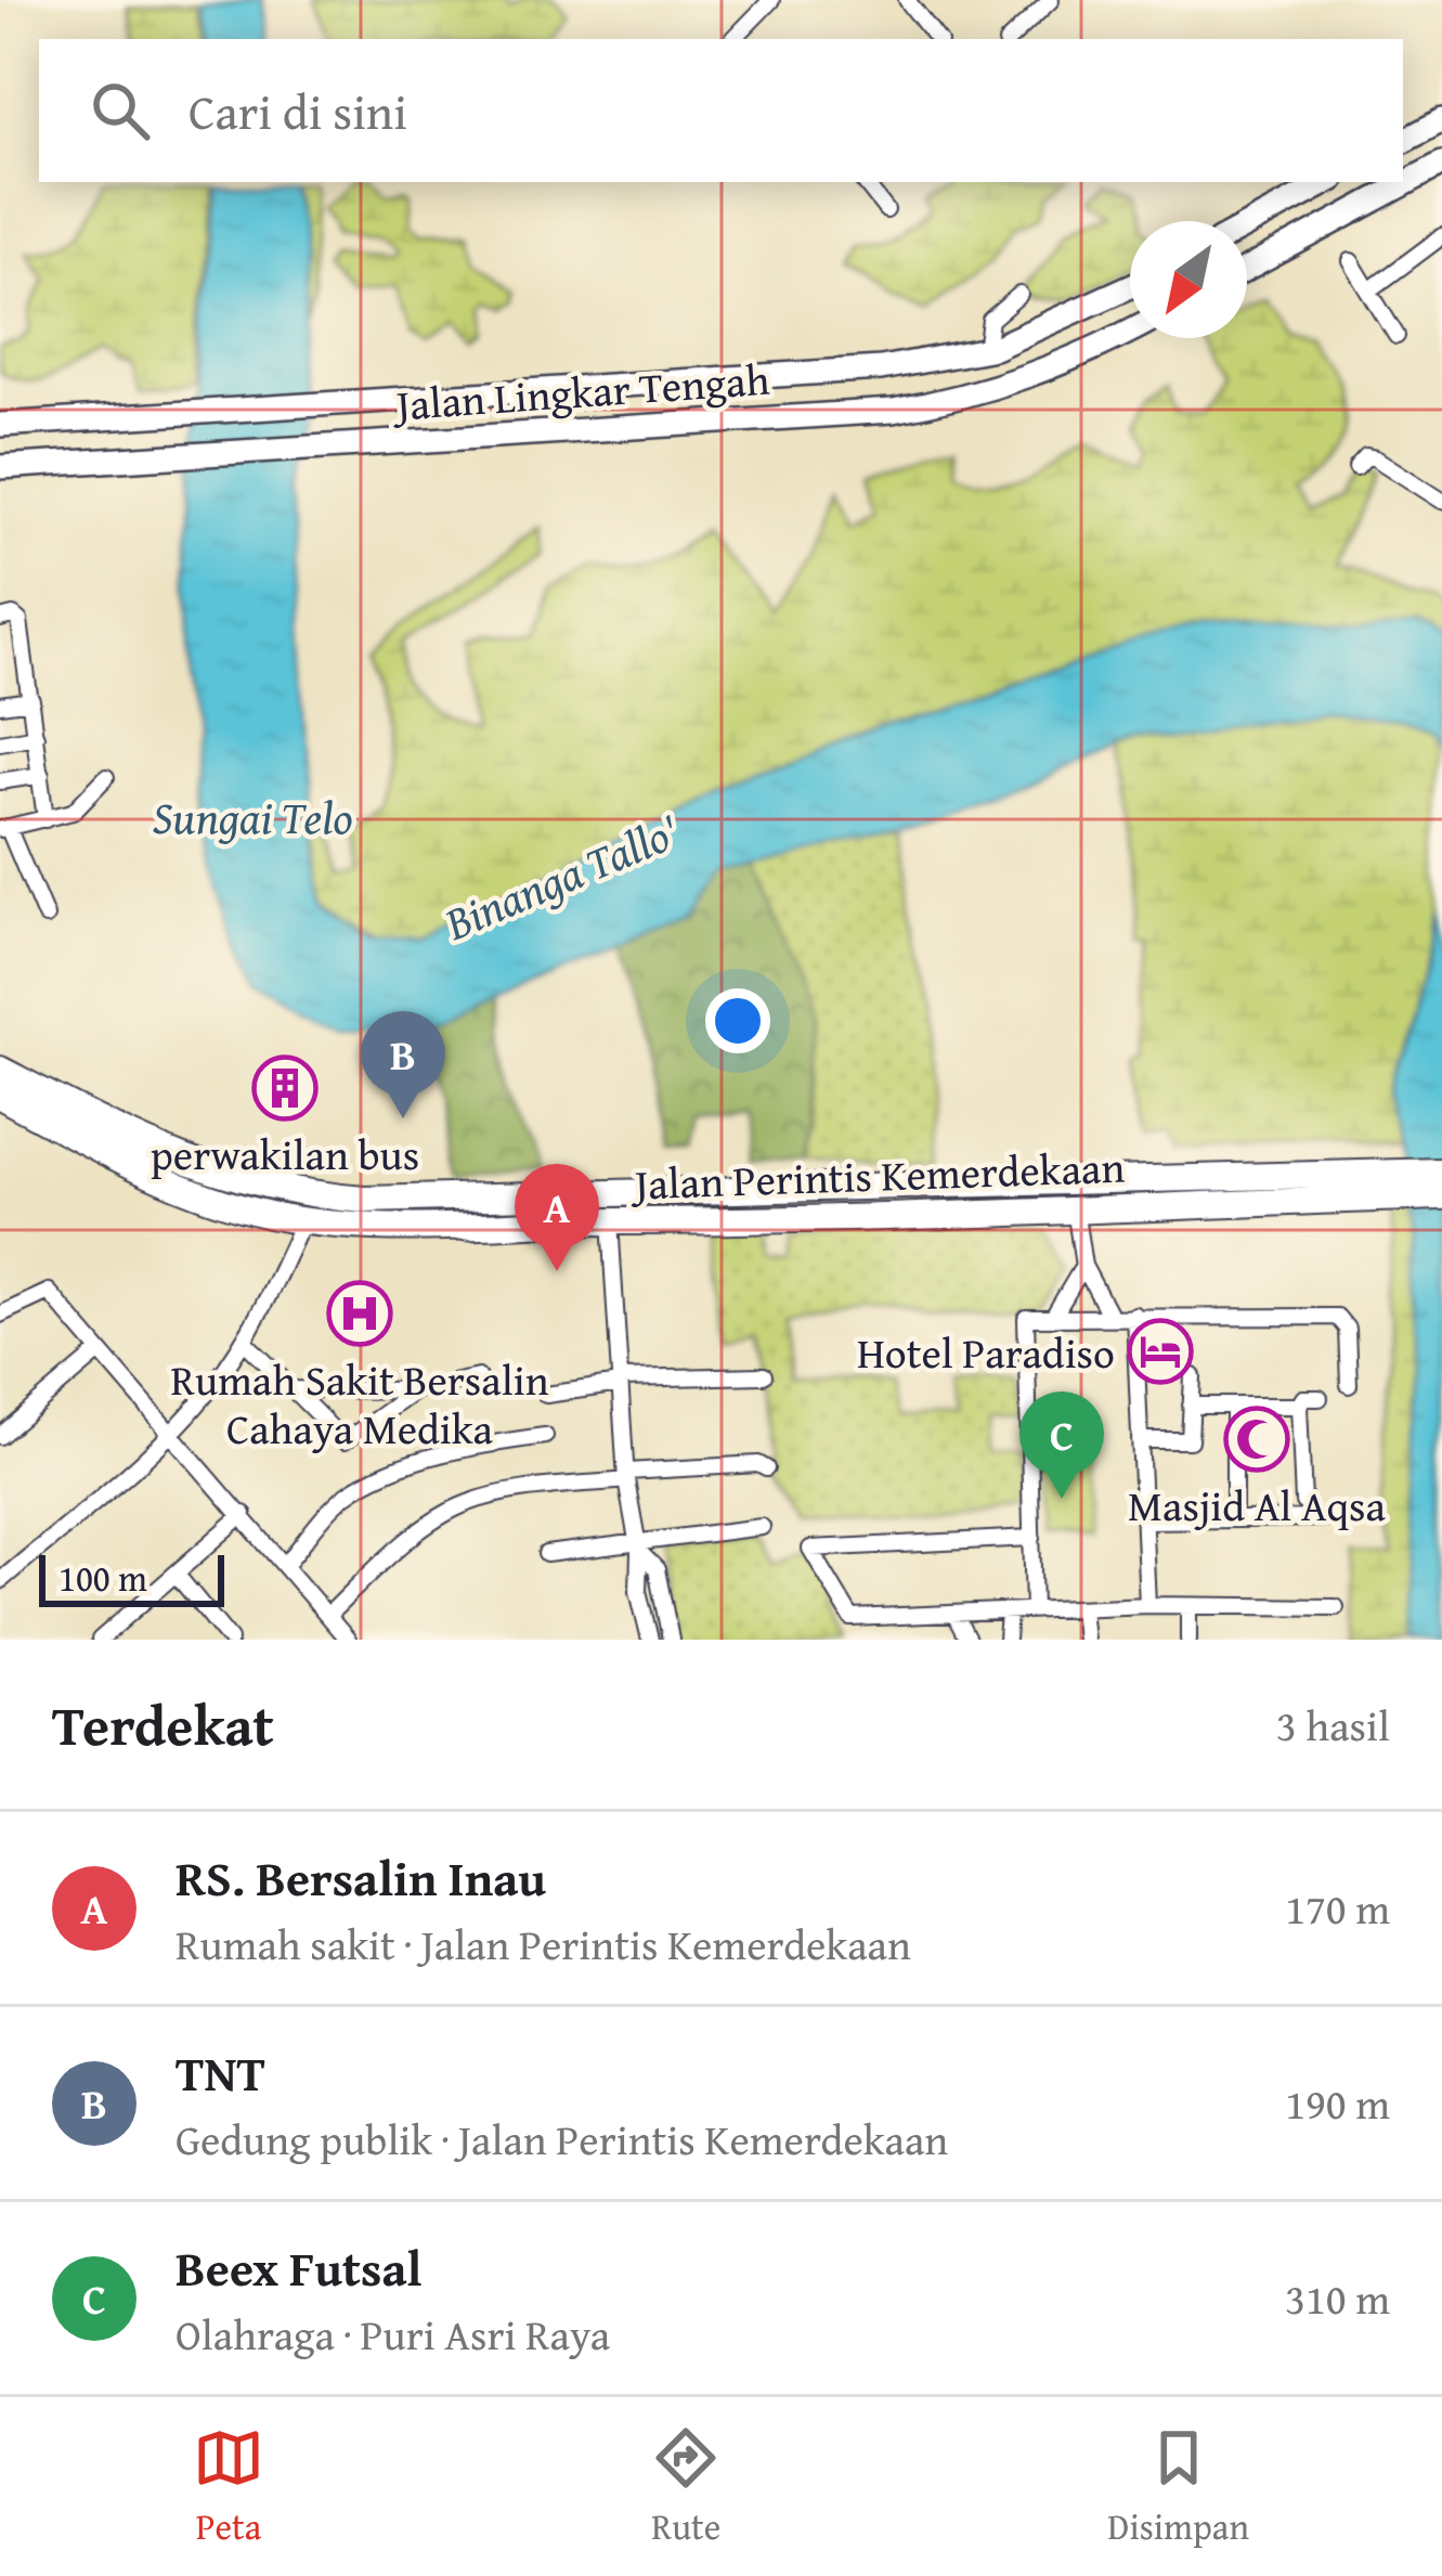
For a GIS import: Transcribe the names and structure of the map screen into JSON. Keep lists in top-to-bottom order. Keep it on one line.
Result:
{"streets":{"highway":["Jalan Perintis Kemerdekaan"],"main road":["Jalan Lingkar Tengah"]},"water":["Sungai Telo","Binanga Tallo'"],"places":{"building":["perwakilan bus"],"hospital":["Rumah Sakit Bersalin Cahaya Medika"],"hotel":["Hotel Paradiso"],"mosque":["Masjid Al Aqsa"]},"scale_bar":"100 m","north":"bottom left","page":{"search":"Cari di sini","pins":["B","A","C"],"scale":"100 m","heading":["Terdekat","3 hasil"],"list":[{"mark":"A","name":"RS. Bersalin Inau","note":"Rumah sakit · Jalan Perintis Kemerdekaan","value":"170 m"},{"mark":"B","name":"TNT","note":"Gedung publik · Jalan Perintis Kemerdekaan","value":"190 m"},{"mark":"C","name":"Beex Futsal","note":"Olahraga · Puri Asri Raya","value":"310 m"}],"nav":["Peta","Rute","Disimpan"]}}
